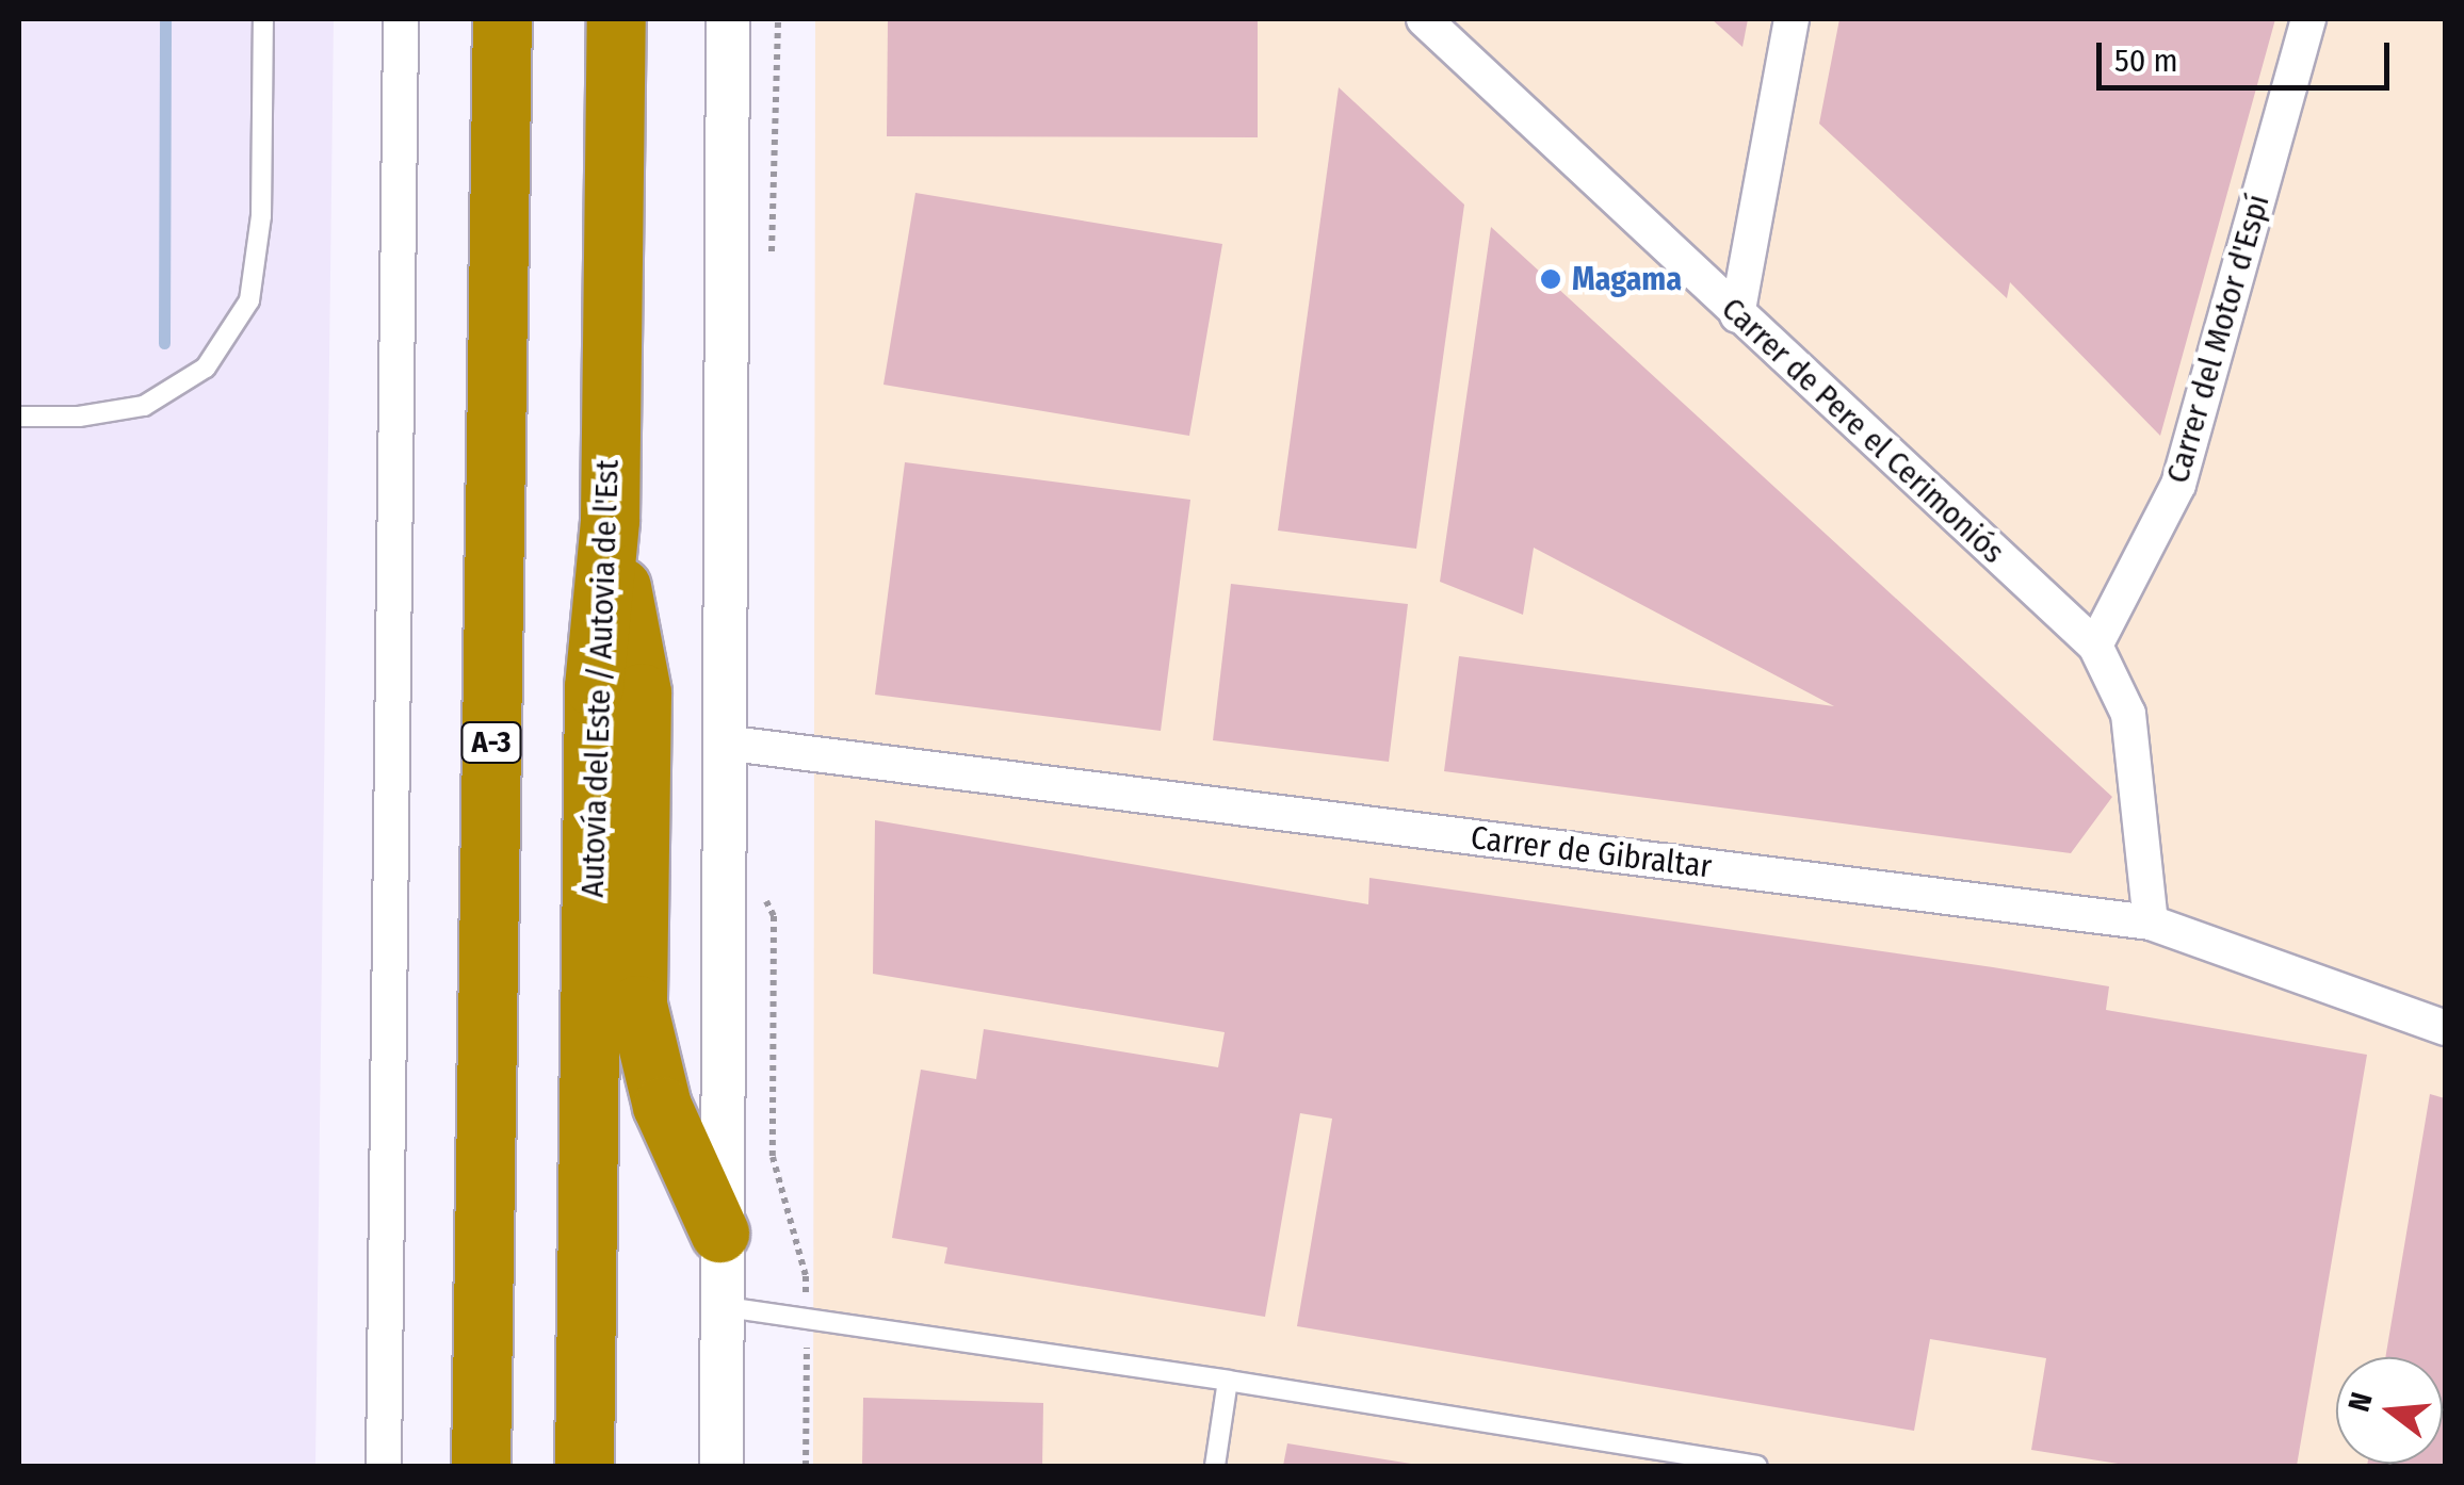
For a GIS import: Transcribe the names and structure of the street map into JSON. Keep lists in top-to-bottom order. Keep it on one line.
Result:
{"streets":{"highway":["Autovía del Este / Autovia de l'Est","A-3"],"street":["Carrer del Motor d'Espí","Carrer de Pere el Cerimoniós","Carrer de Gibraltar"]},"crossings":[["Carrer del Motor d'Espí","Carrer de Pere el Cerimoniós"],["Carrer de Pere el Cerimoniós","Carrer de Gibraltar"]],"places":["Magama"],"scale_bar":"50 m","north":"left"}
